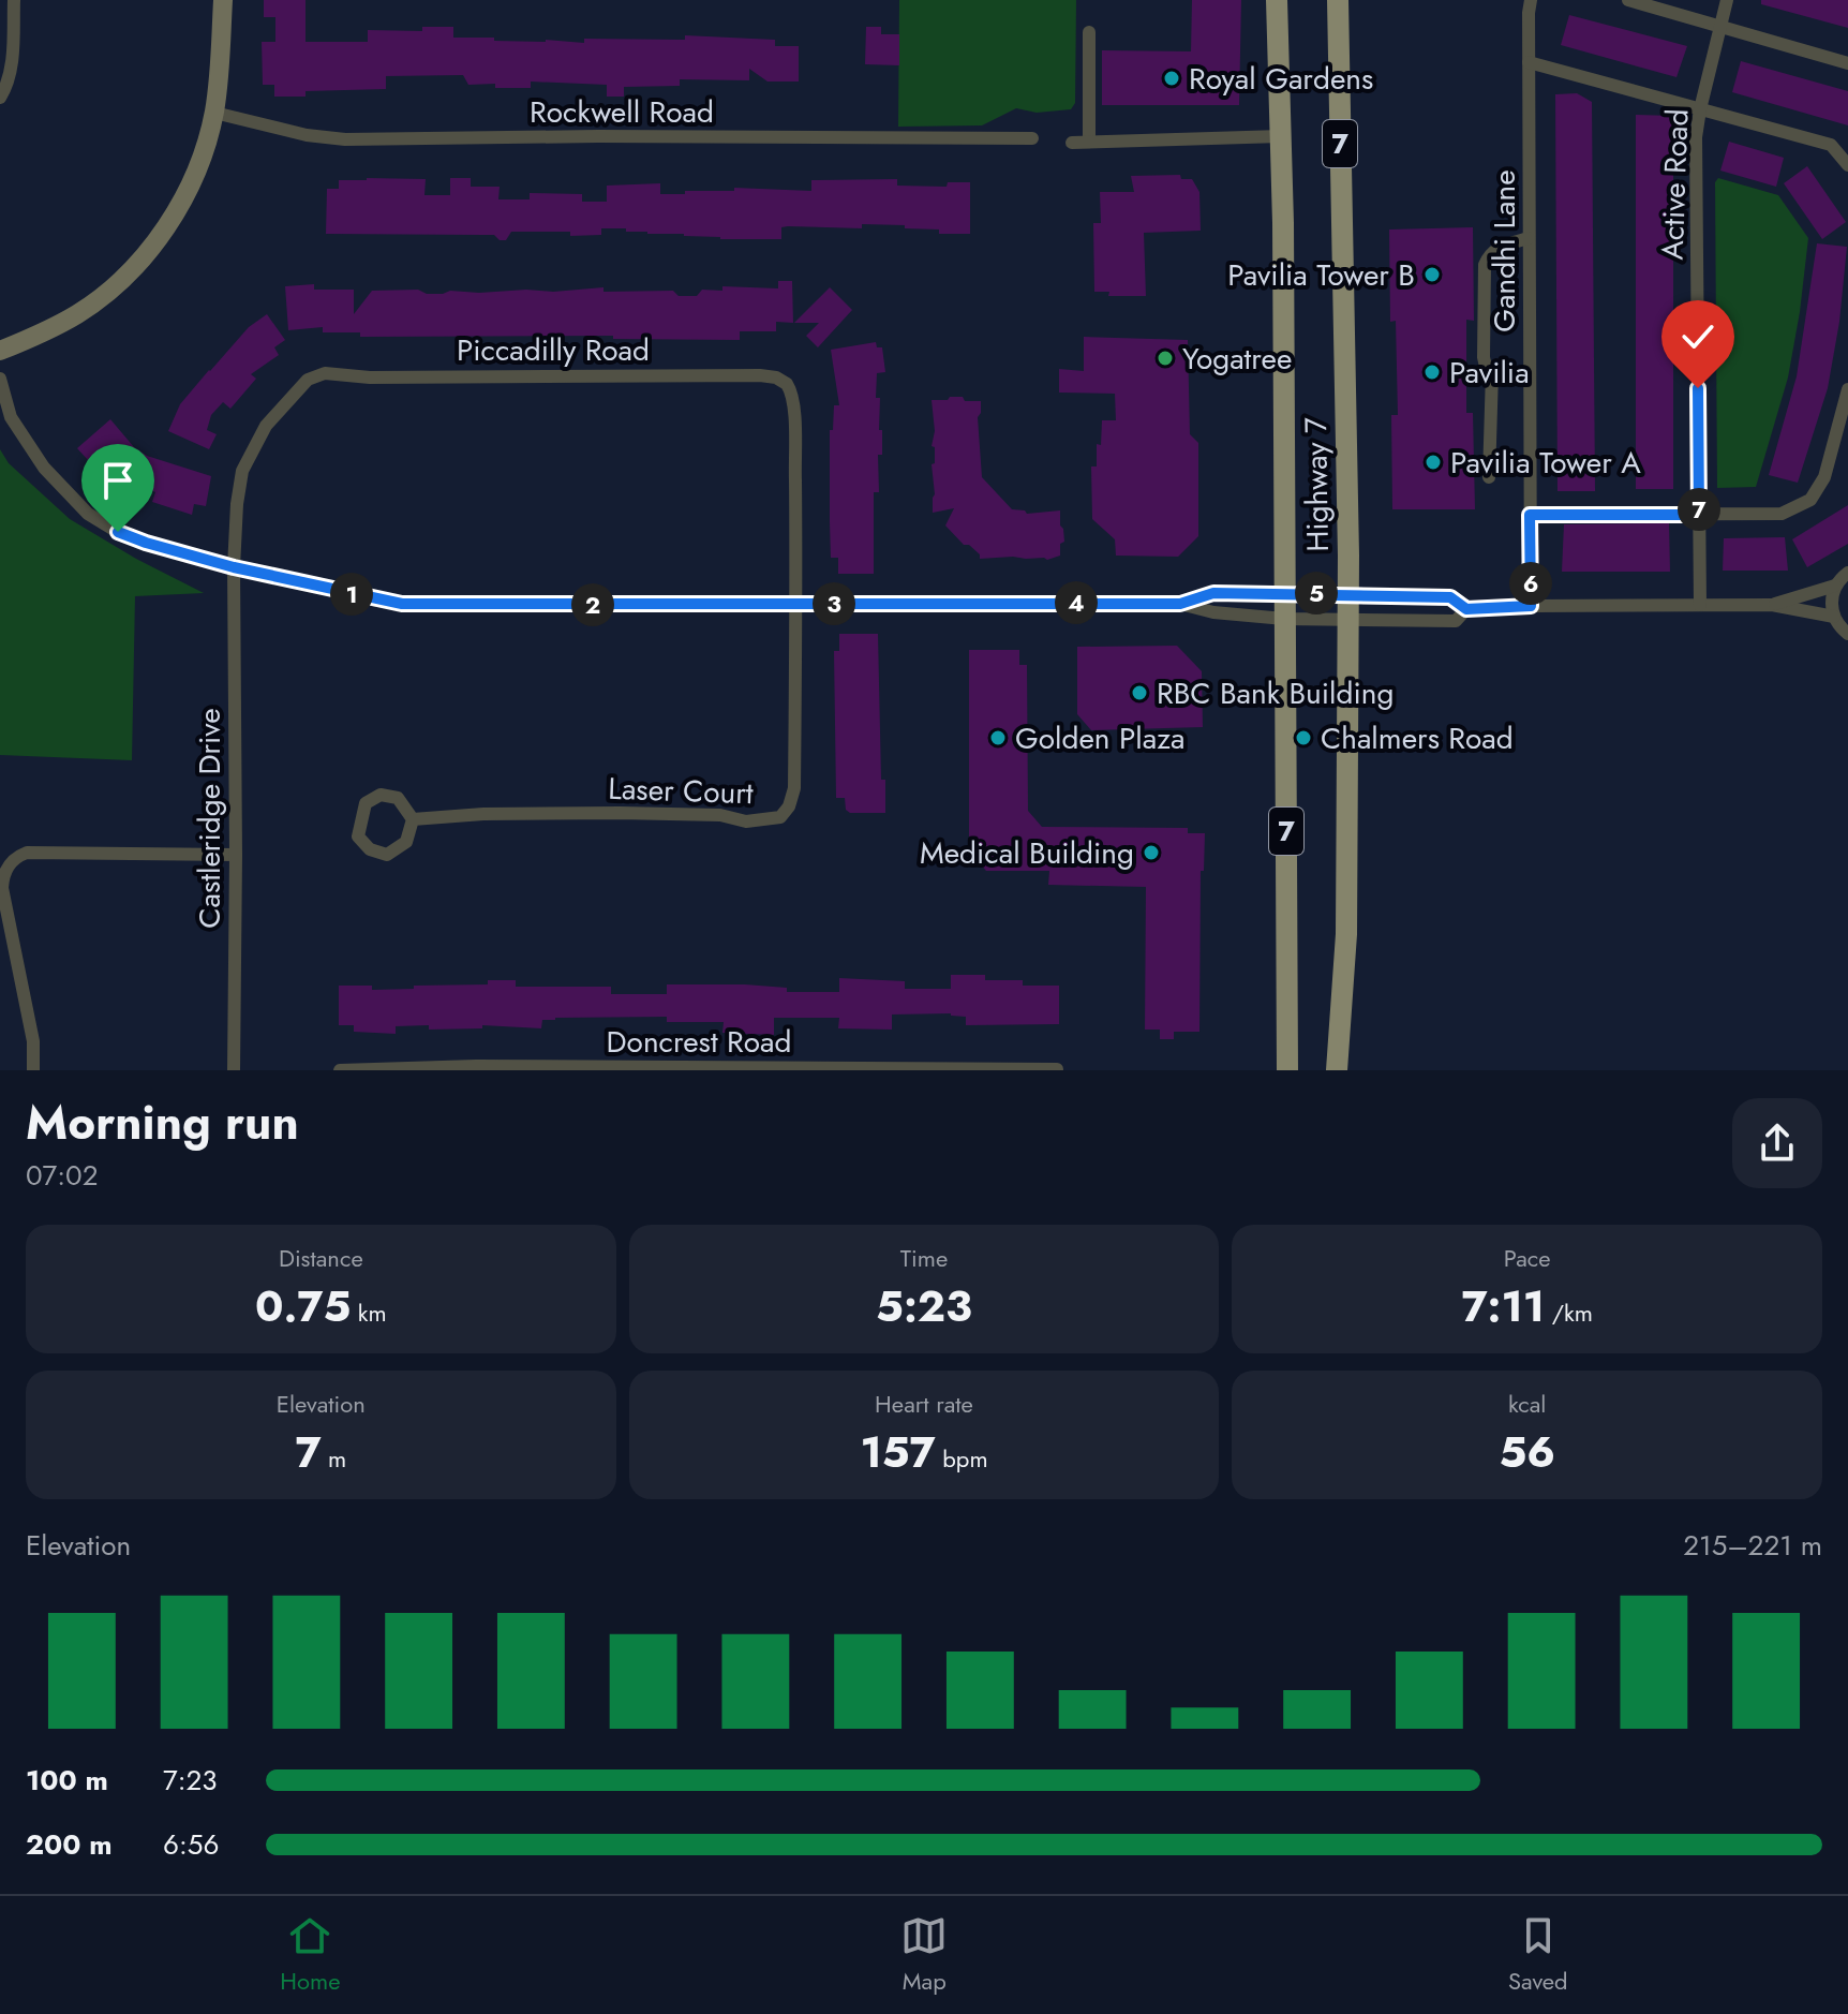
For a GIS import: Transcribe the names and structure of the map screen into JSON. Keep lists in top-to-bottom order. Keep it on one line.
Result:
{"streets":{"main road":["7","Highway 7"],"street":["Rockwell Road","Active Road","Gandhi Lane","Piccadilly Road","Laser Court","Castleridge Drive","Doncrest Road"]},"crossings":[["Piccadilly Road","Laser Court"],["Piccadilly Road","Castleridge Drive"]],"places":["Royal Gardens","Pavilia Tower B","Yogatree","Pavilia","Pavilia Tower A","RBC Bank Building","Golden Plaza","Chalmers Road","Medical Building"],"page":{"pins":["7","6","5","1","4","3","2"],"heading":["Morning run","07:02"],"stats":[["Distance","0.75 km"],["Time","5:23"],["Pace","7:11 /km"],["Elevation","7 m"],["Heart rate","157 bpm"],["kcal","56"]],"chart":["Elevation","215–221 m"],"list":[{"name":"100 m","note":"7:23"},{"name":"200 m","note":"6:56"}],"tabs":["Home","Map","Saved"]}}
